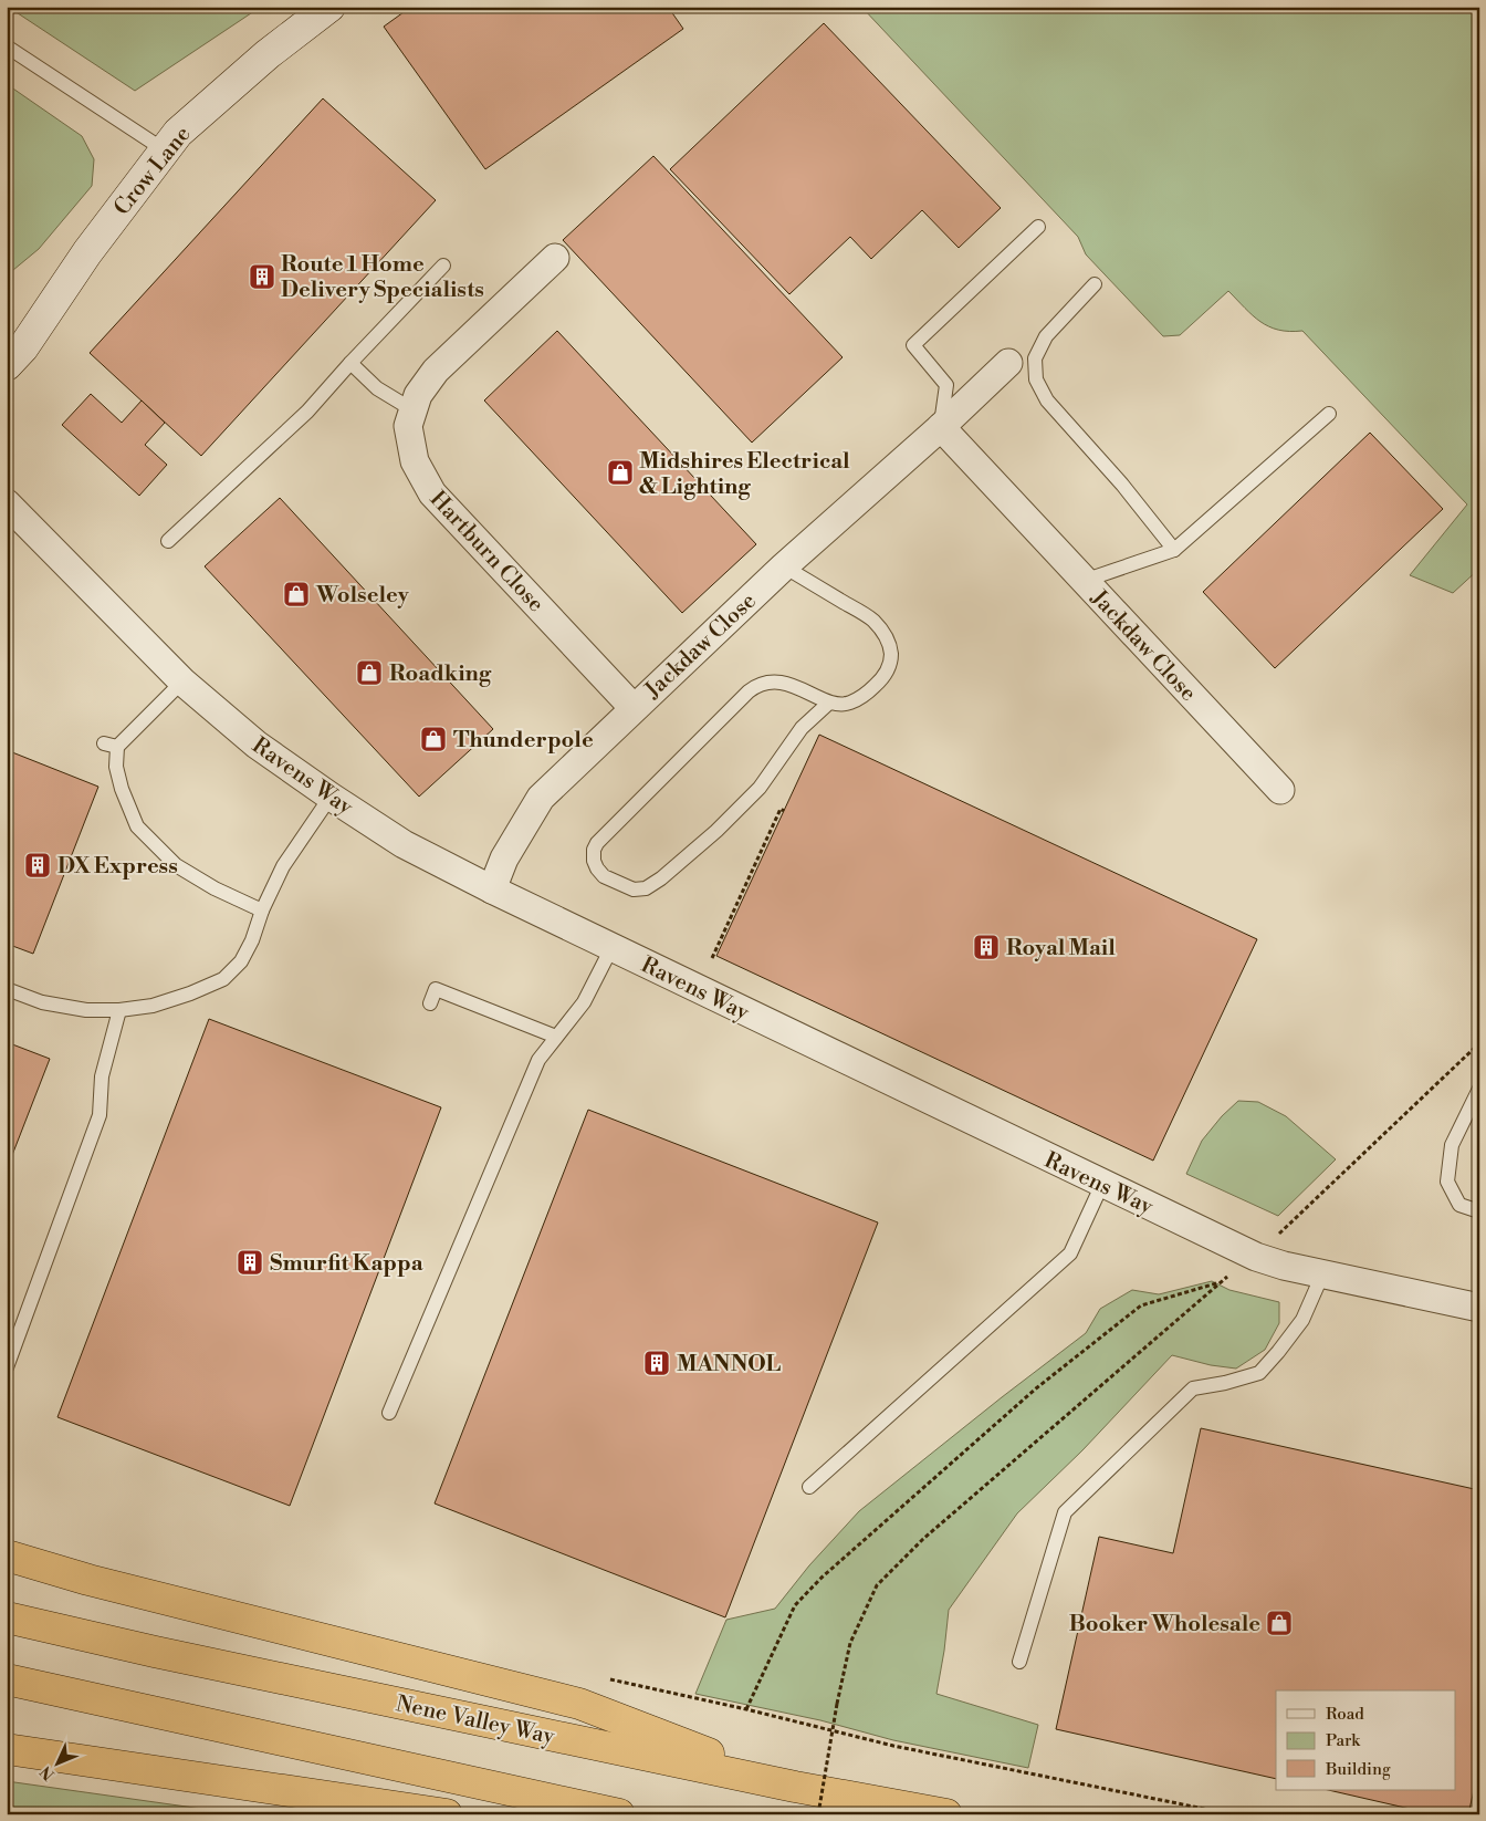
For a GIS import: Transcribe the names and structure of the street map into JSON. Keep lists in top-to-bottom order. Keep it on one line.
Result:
{"streets":{"highway":["Nene Valley Way"],"street":["Crow Lane","Hartburn Close","Jackdaw Close","Ravens Way"]},"crossings":[["Hartburn Close","Jackdaw Close"],["Jackdaw Close","Ravens Way"]],"places":{"building":["Route 1 Home Delivery Specialists","DX Express","Royal Mail","Smurfit Kappa","MANNOL"],"shop":["Midshires Electrical & Lighting","Wolseley","Roadking","Thunderpole","Booker Wholesale"]},"legend":["Road","Park","Building"],"north":"bottom left"}
